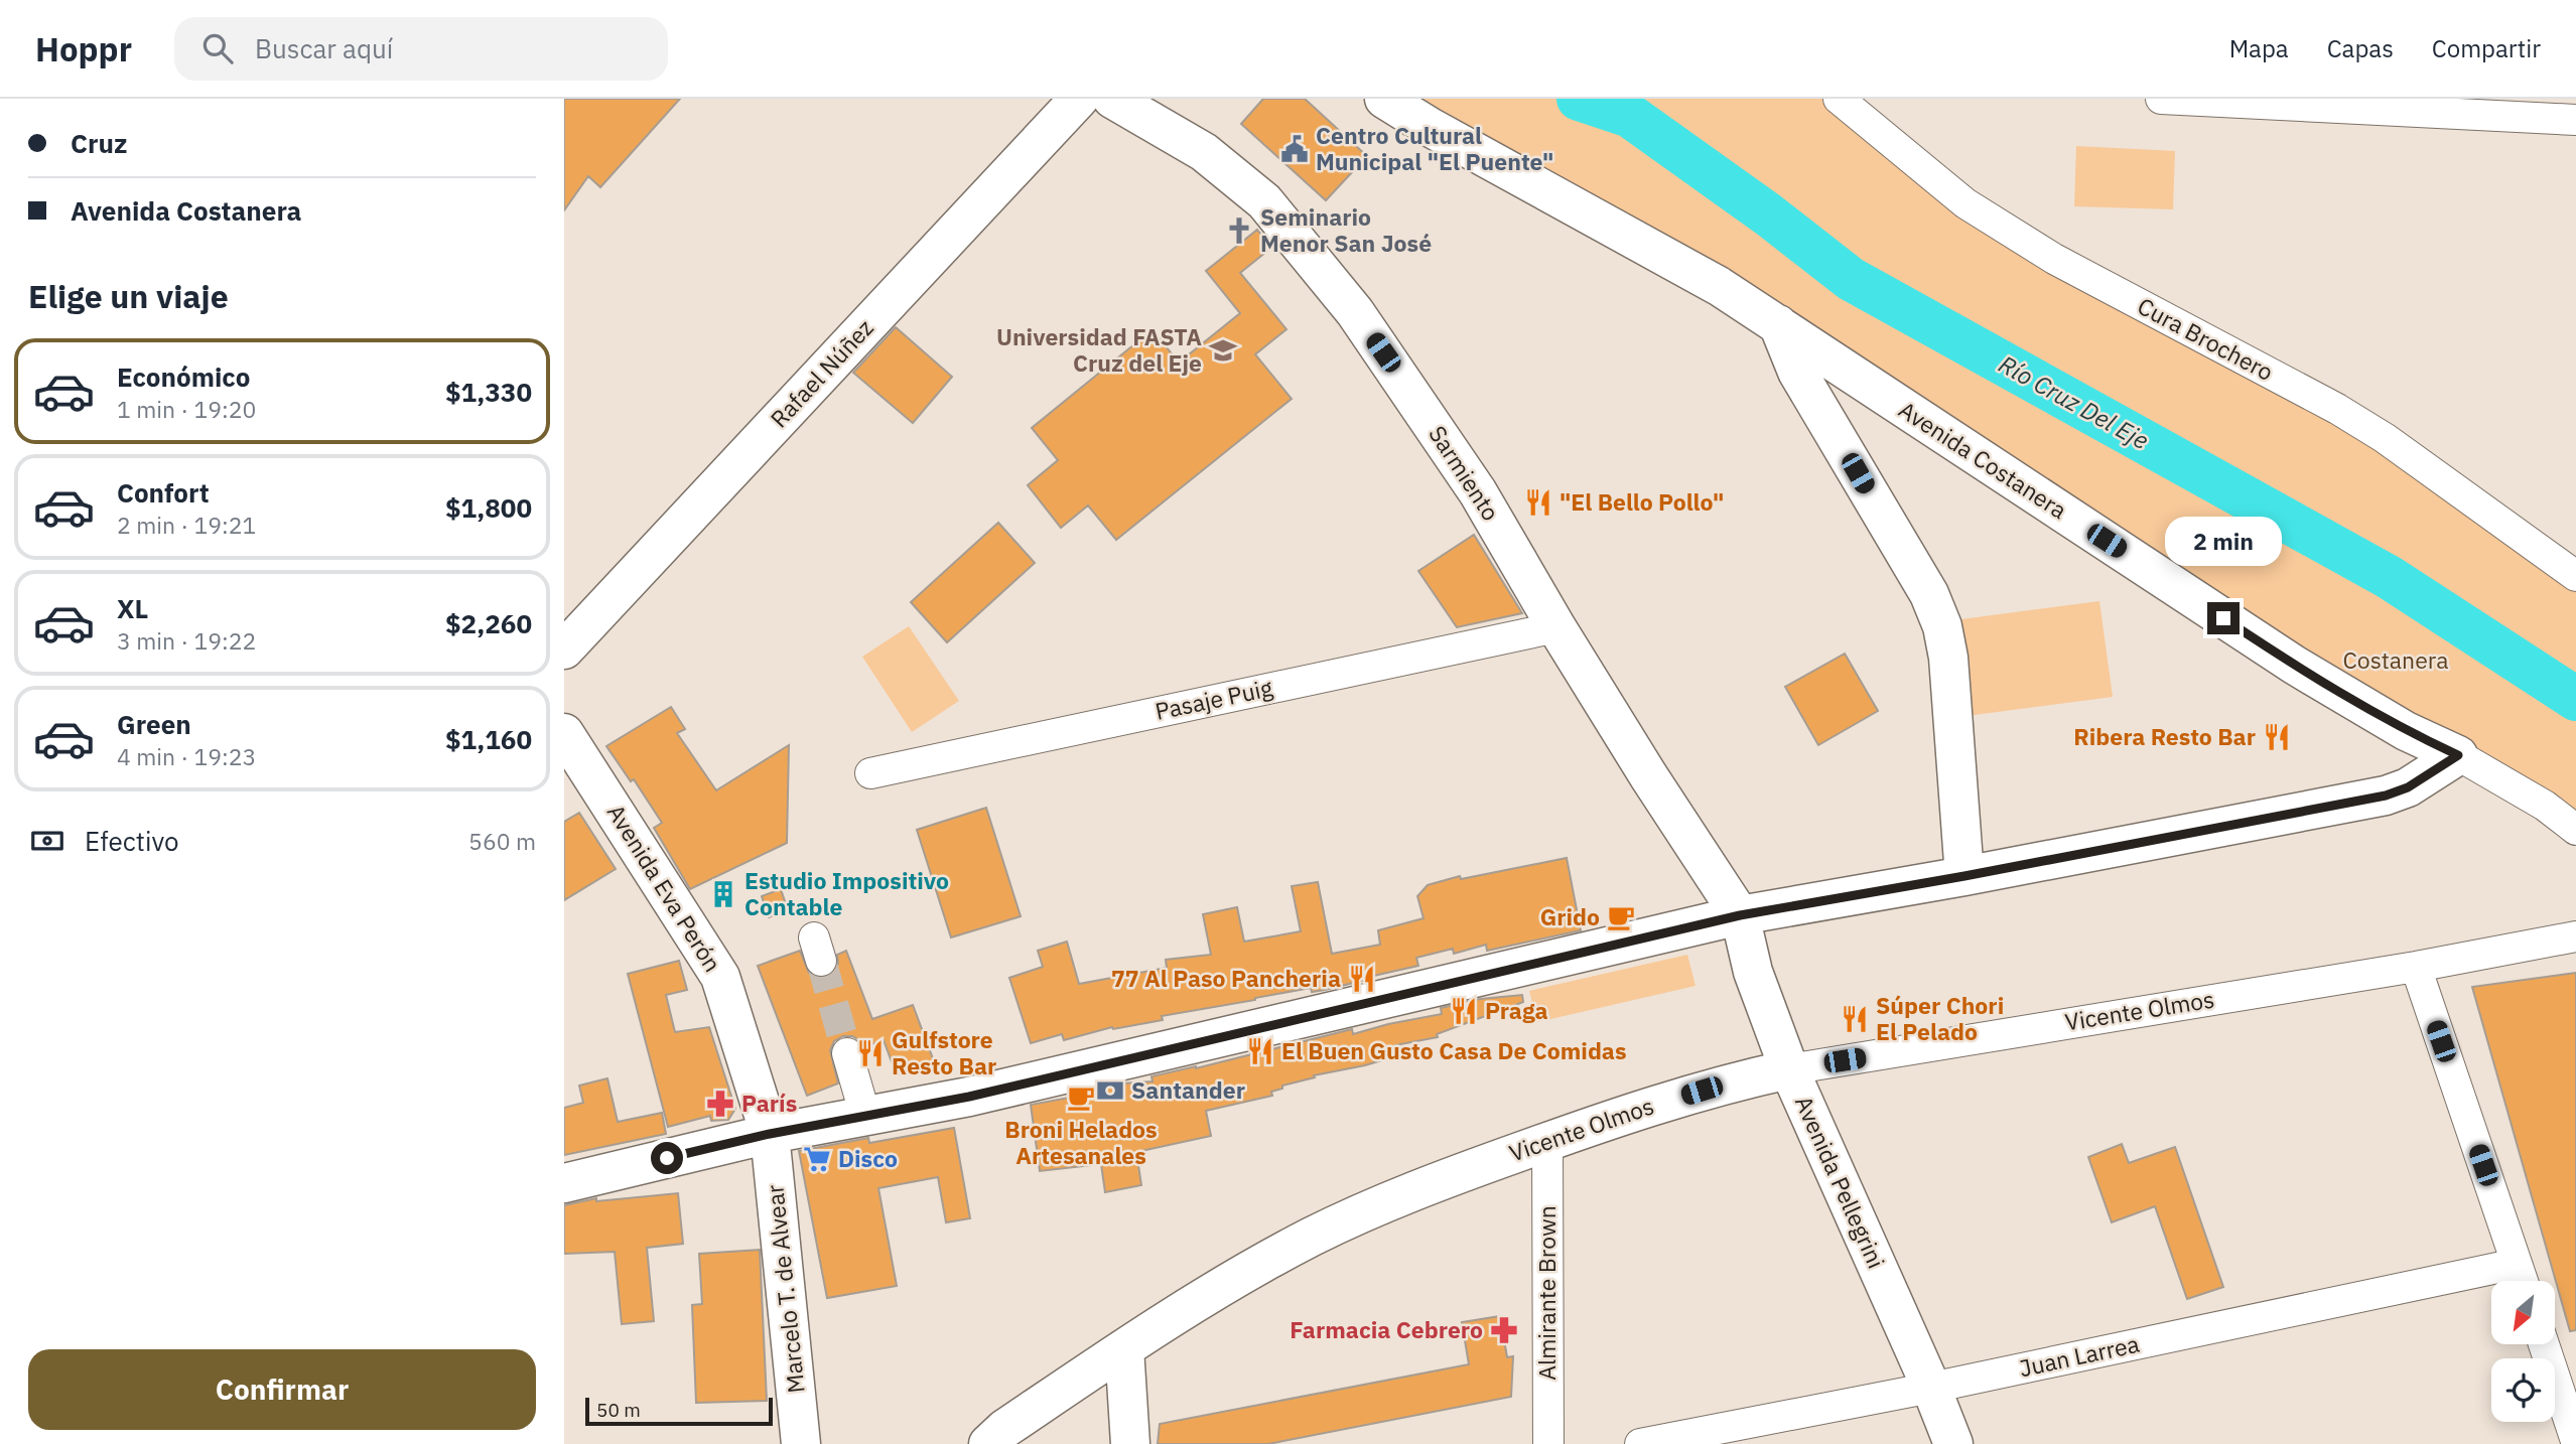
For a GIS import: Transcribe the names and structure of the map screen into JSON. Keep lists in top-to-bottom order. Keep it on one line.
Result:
{"streets":{"street":["Cura Brochero","Rafael Núñez","Avenida Costanera","Sarmiento","Pasaje Puig","Avenida Eva Perón","Vicente Olmos","Avenida Pellegrini","Marcelo T. de Alvear","Almirante Brown","Juan Larrea"]},"crossings":[["Sarmiento","Pasaje Puig"],["Sarmiento","Avenida Pellegrini"],["Avenida Eva Perón","Marcelo T. de Alvear"],["Vicente Olmos","Avenida Pellegrini"],["Vicente Olmos","Almirante Brown"],["Avenida Pellegrini","Juan Larrea"]],"water":["Río Cruz Del Eje"],"parks":["Costanera"],"places":{"public building":["Centro Cultural Municipal \"El Puente\""],"church":["Seminario Menor San José"],"school or university":["Universidad FASTA Cruz del Eje"],"restaurant":["\"El Bello Pollo\"","Ribera Resto Bar","77 Al Paso Pancheria","Praga","Súper Chori El Pelado","El Buen Gusto Casa De Comidas","Gulfstore Resto Bar"],"building":["Estudio Impositivo Contable"],"cafe":["Grido","Broni Helados Artesanales"],"bank":["Santander"],"pharmacy":["París","Farmacia Cebrero"],"supermarket":["Disco"]},"scale_bar":"50 m","north":"bottom left","page":{"header":"Hoppr","search":"Buscar aquí","nav":["Mapa","Capas","Compartir"],"banner":["Cruz","Avenida Costanera"],"heading":"Elige un viaje","list":[{"name":"Económico","note":"1 min · 19:20","value":"$1,330"},{"name":"Confort","note":"2 min · 19:21","value":"$1,800"},{"name":"XL","note":"3 min · 19:22","value":"$2,260"},{"name":"Green","note":"4 min · 19:23","value":"$1,160"}],"bubble":"2 min","pay":["Efectivo","560 m"],"buttons":"Confirmar","scale":"50 m"}}
